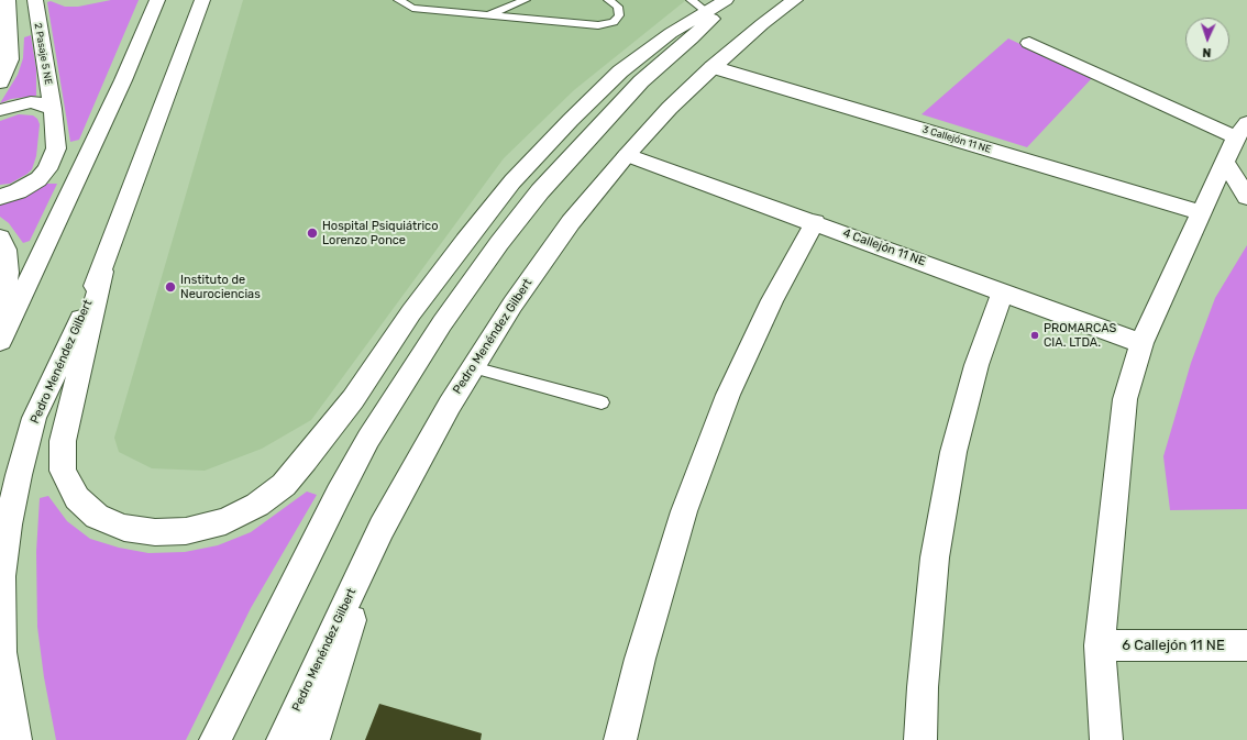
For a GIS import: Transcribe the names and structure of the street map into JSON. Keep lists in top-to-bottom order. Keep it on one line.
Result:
{"streets":{"main road":["2 Pasaje 5 NE","3 Callejón 11 NE","4 Callejón 11 NE","Pedro Menéndez Gilbert","6 Callejón 11 NE"]},"crossings":[["3 Callejón 11 NE","Pedro Menéndez Gilbert"],["4 Callejón 11 NE","Pedro Menéndez Gilbert"]],"places":["Hospital Psiquiátrico Lorenzo Ponce","Instituto de Neurociencias","PROMARCAS CIA. LTDA."],"north":"bottom"}
